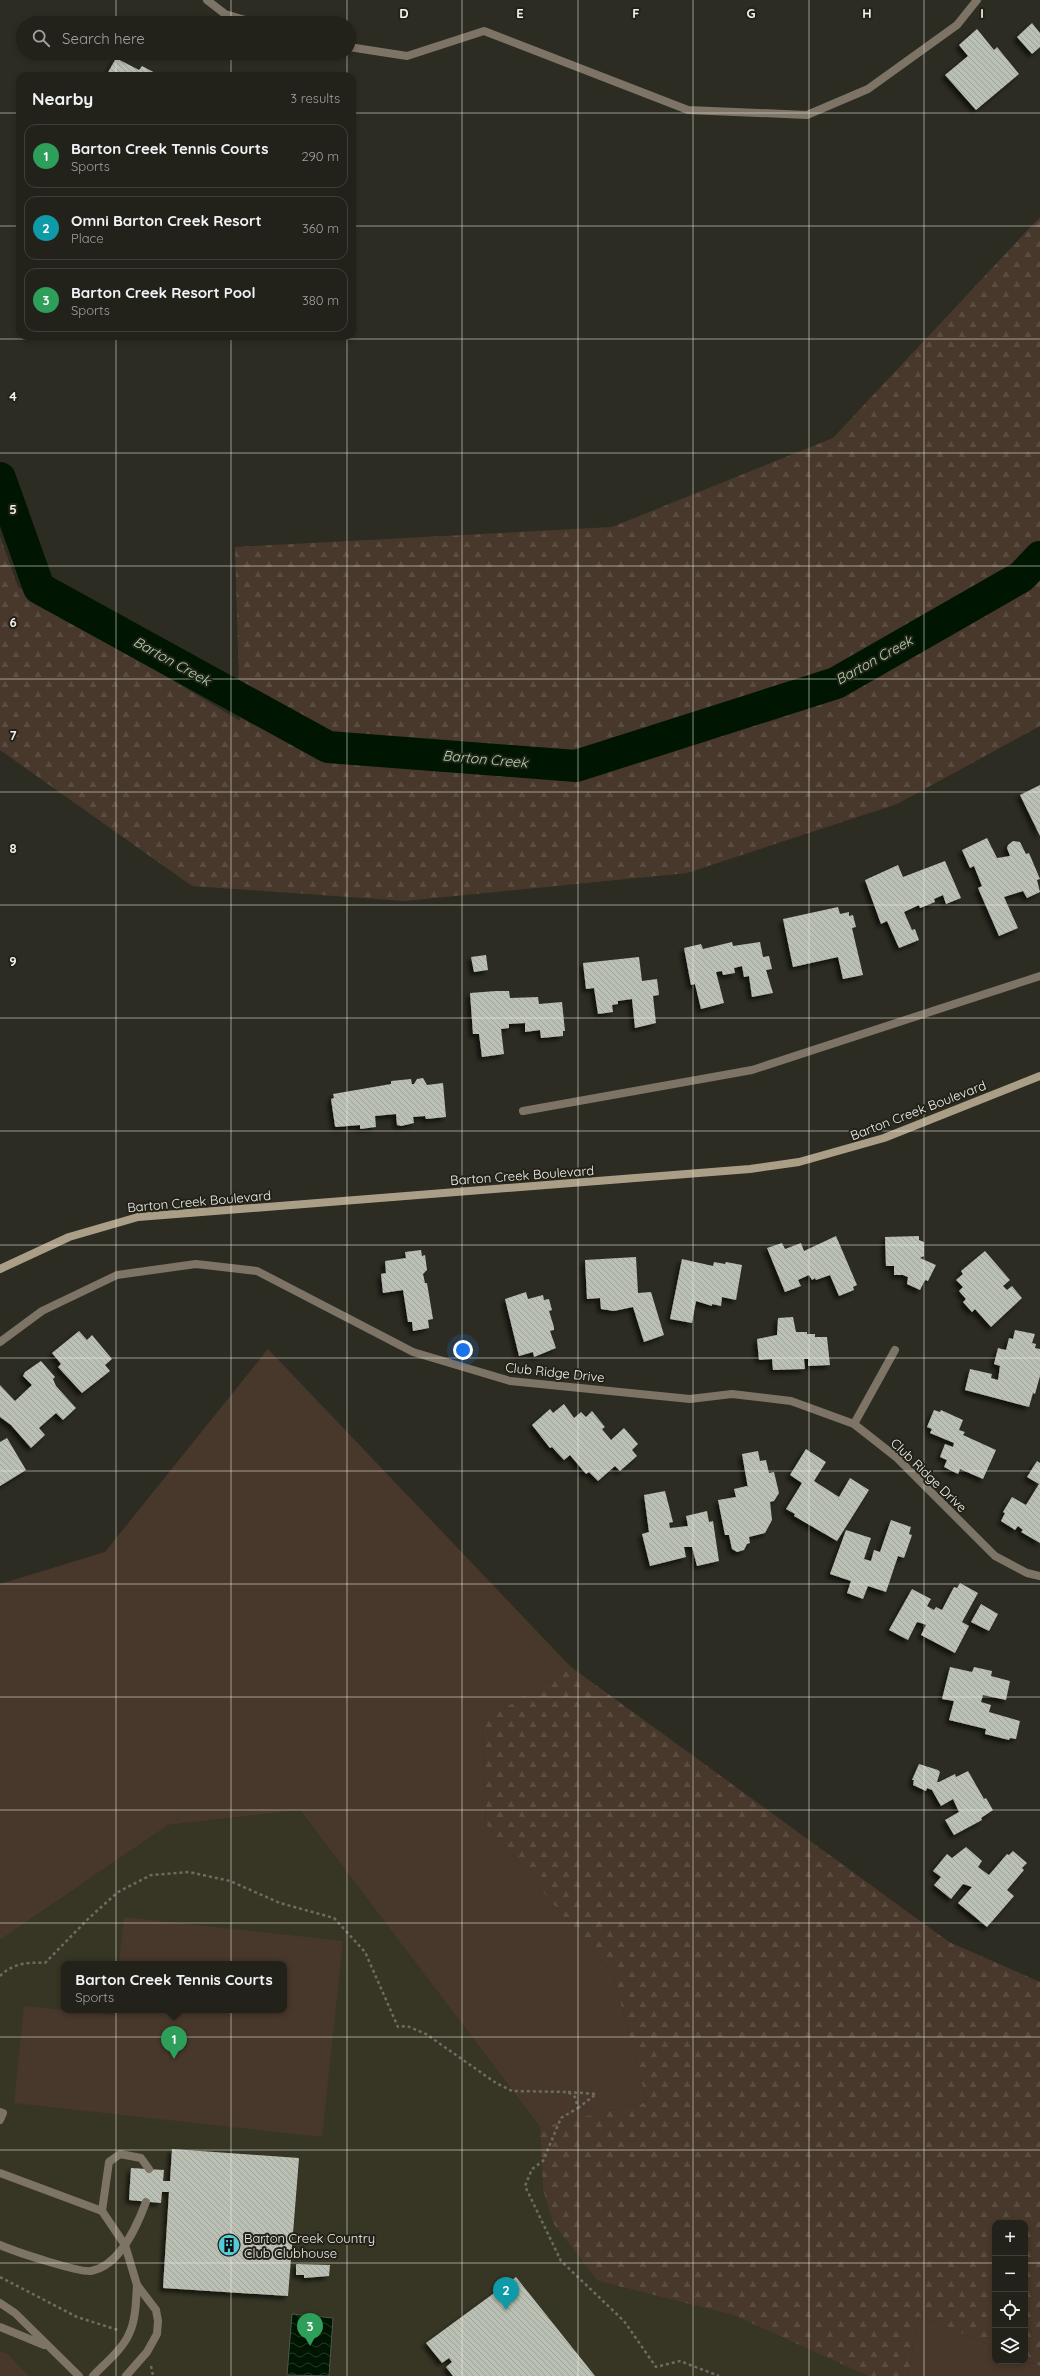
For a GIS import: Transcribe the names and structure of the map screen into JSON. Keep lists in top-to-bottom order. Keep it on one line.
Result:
{"streets":{"street":["Barton Creek Boulevard","Club Ridge Drive"]},"water":["Barton Creek"],"places":{"building":["Barton Creek Country Club Clubhouse"]},"page":{"search":"Search here","heading":["Nearby","3 results"],"list":[{"mark":"1","name":"Barton Creek Tennis Courts","note":"Sports","value":"290 m"},{"mark":"2","name":"Omni Barton Creek Resort","note":"Place","value":"360 m"},{"mark":"3","name":"Barton Creek Resort Pool","note":"Sports","value":"380 m"}],"popup":["Barton Creek Tennis Courts","Sports"],"pins":["1","2","3"],"map_buttons":["+","−"]},"grid":{"columns":["D","E","F","G","H","I"],"rows":["4","5","6","7","8","9"]}}
